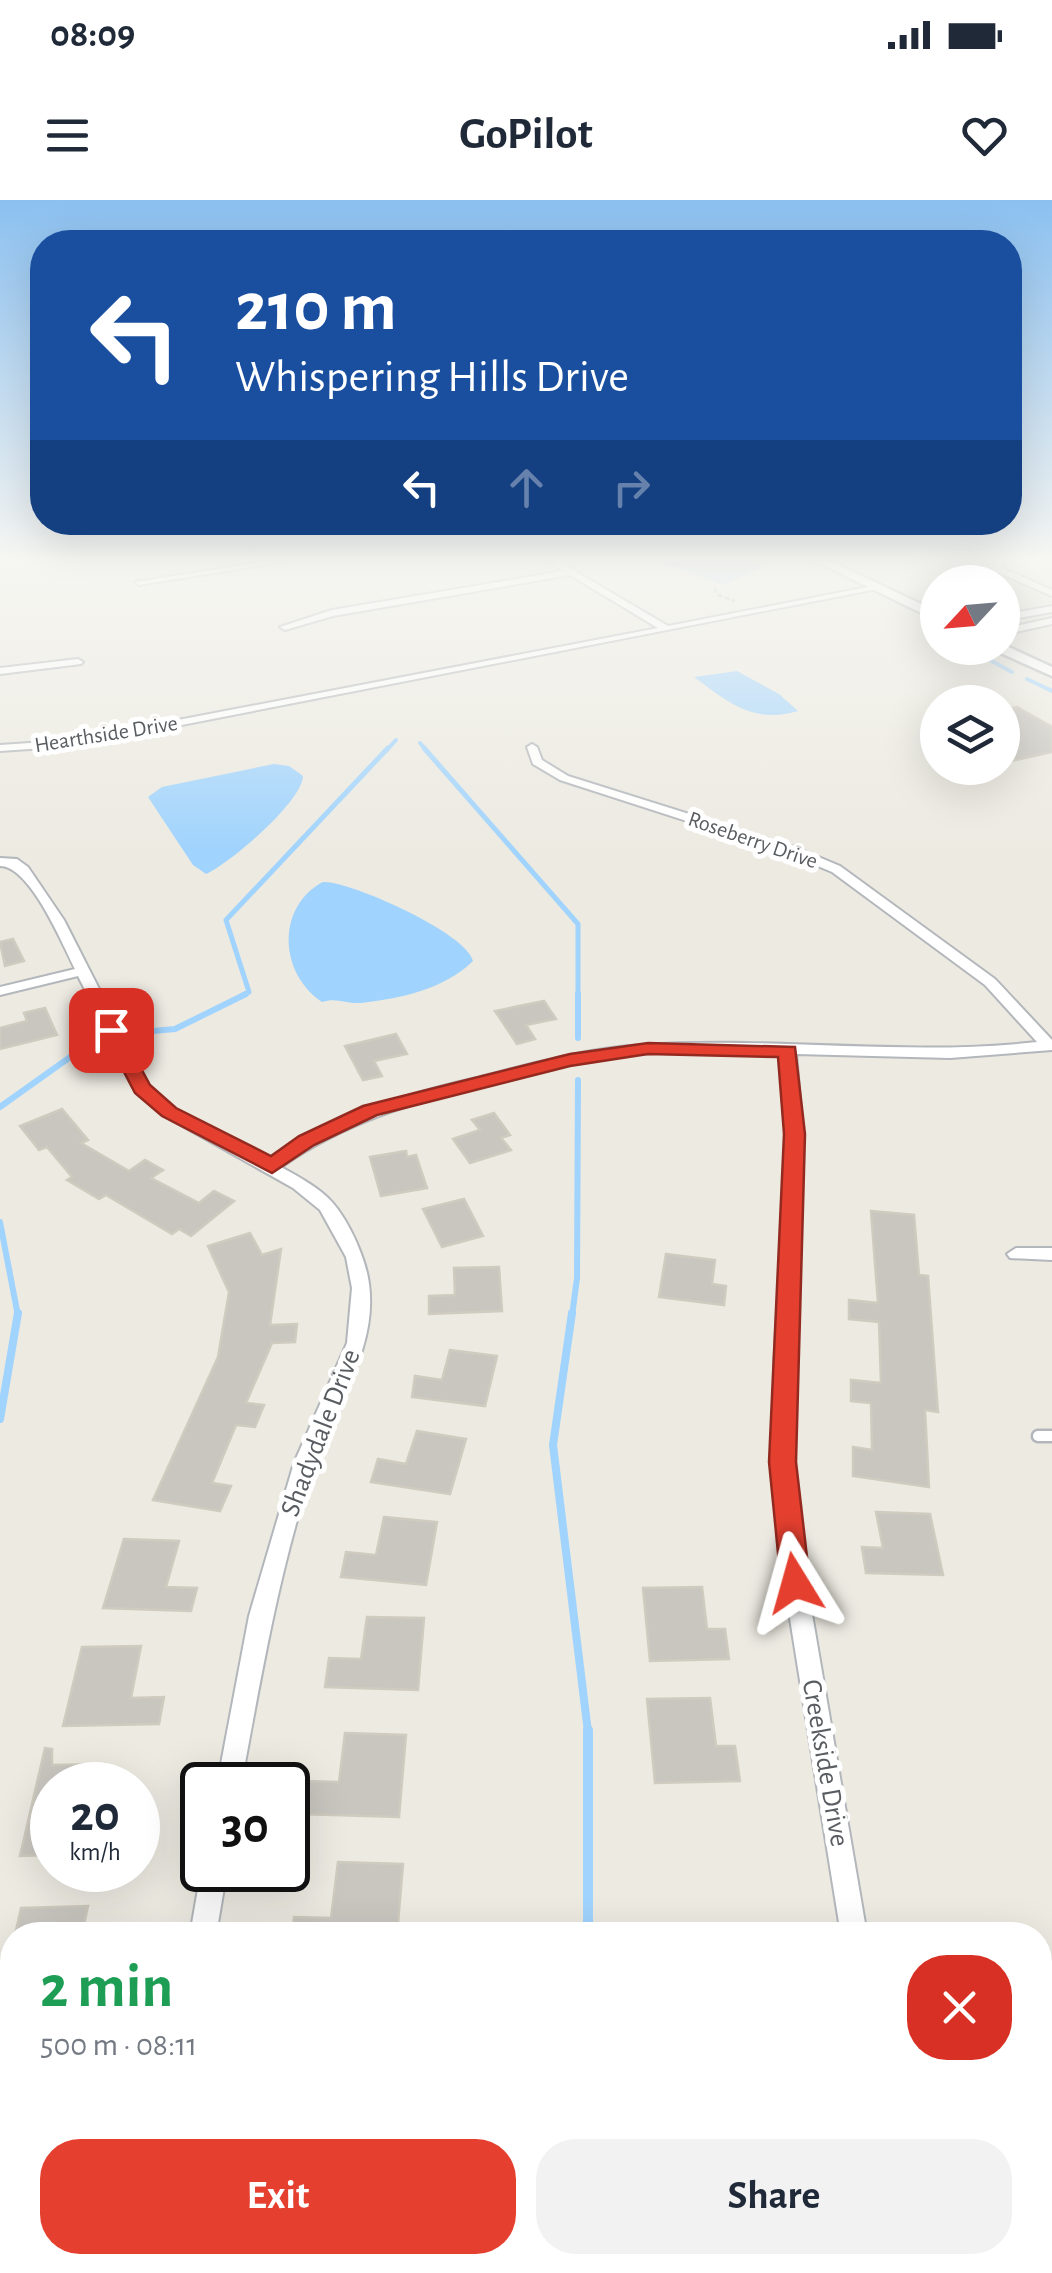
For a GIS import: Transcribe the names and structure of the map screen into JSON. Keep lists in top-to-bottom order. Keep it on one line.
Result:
{"streets":{"street":["Hearthside Drive","Roseberry Drive","Shadydale Drive","Creekside Drive"]},"north":"bottom left","page":{"status":"08:09","header":"GoPilot","turn":["210 m","Whispering Hills Drive"],"speed":"20 km/h","limit":"30","heading":["2 min","500 m · 08:11"],"buttons":["Exit","Share"]}}
